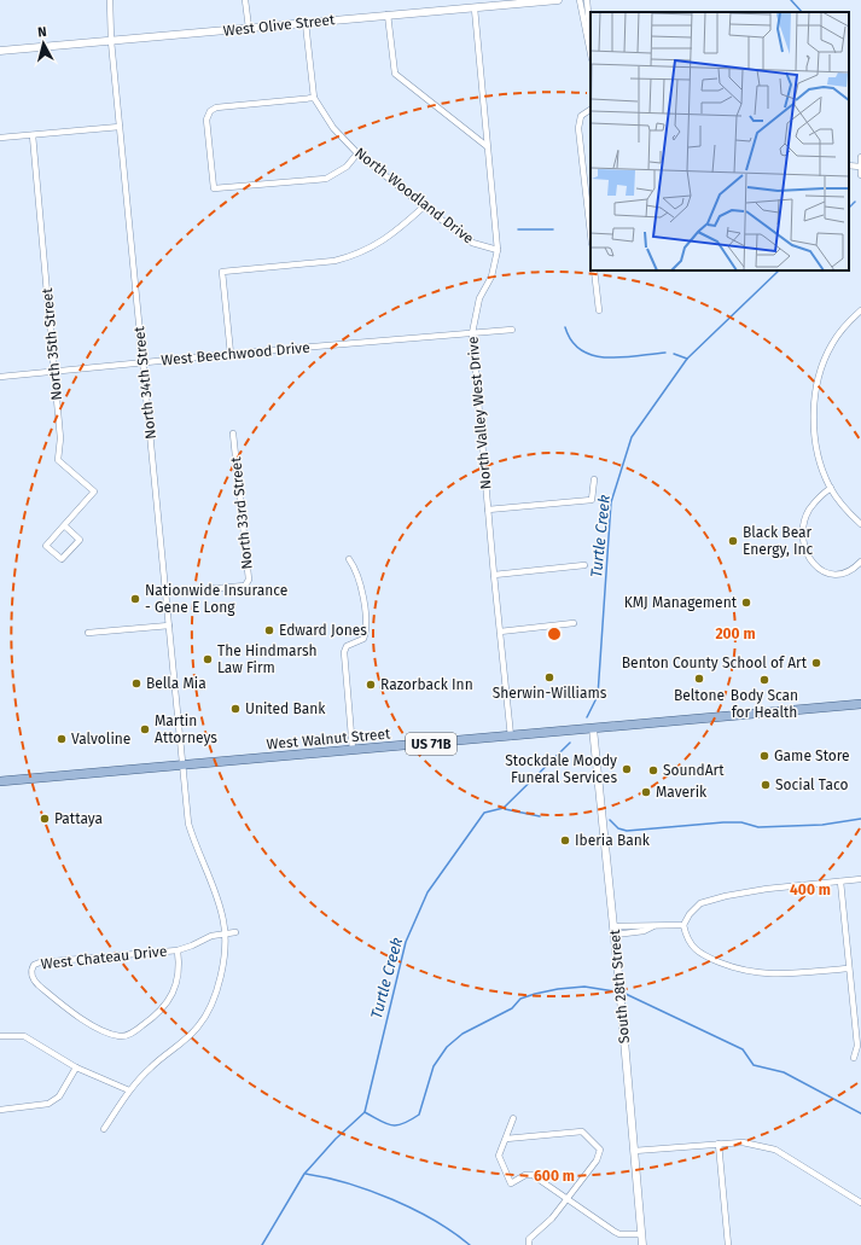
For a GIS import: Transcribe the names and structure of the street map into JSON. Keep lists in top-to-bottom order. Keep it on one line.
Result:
{"streets":{"main road":["West Olive Street","West Walnut Street","US 71B","South 28th Street"],"street":["North Woodland Drive","North 35th Street","West Beechwood Drive","North 34th Street","North Valley West Drive","North 33rd Street","West Chateau Drive"]},"crossings":[["West Olive Street","North Woodland Drive"],["West Olive Street","North 34th Street"],["West Olive Street","North Valley West Drive"],["North Woodland Drive","North Valley West Drive"],["North 35th Street","West Beechwood Drive"],["West Beechwood Drive","North 34th Street"],["West Beechwood Drive","North Valley West Drive"],["North 34th Street","North 33rd Street"],["North 34th Street","West Walnut Street"],["North 34th Street","West Chateau Drive"],["North Valley West Drive","West Walnut Street"],["West Walnut Street","South 28th Street"]],"water":["Turtle Creek"],"places":["Black Bear Energy, Inc","Nationwide Insurance - Gene E Long","KMJ Management","Edward Jones","The Hindmarsh Law Firm","Benton County School of Art","Sherwin-Williams","Beltone","Body Scan for Health","Bella Mia","Razorback Inn","United Bank","Martin Attorneys","Valvoline","Game Store","Stockdale Moody Funeral Services","SoundArt","Social Taco","Maverik","Pattaya","Iberia Bank"],"north":"top","rings":["200 m","400 m","600 m"]}
